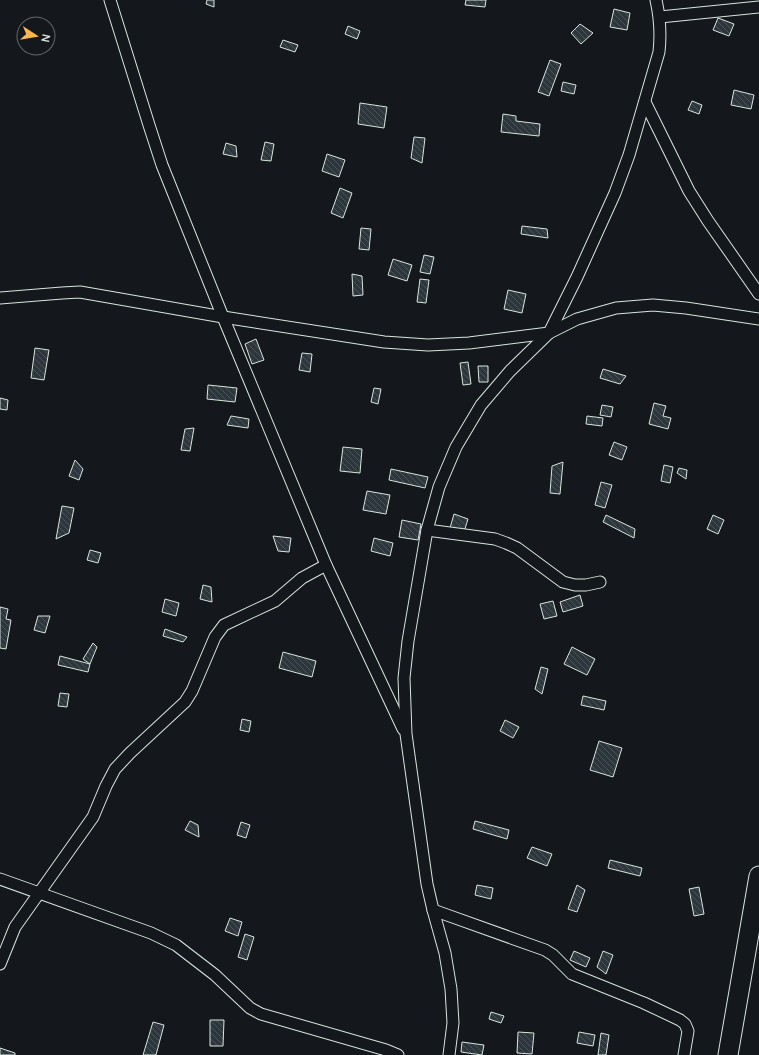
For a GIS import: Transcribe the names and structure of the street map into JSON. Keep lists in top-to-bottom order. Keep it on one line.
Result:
{"north":"right"}
